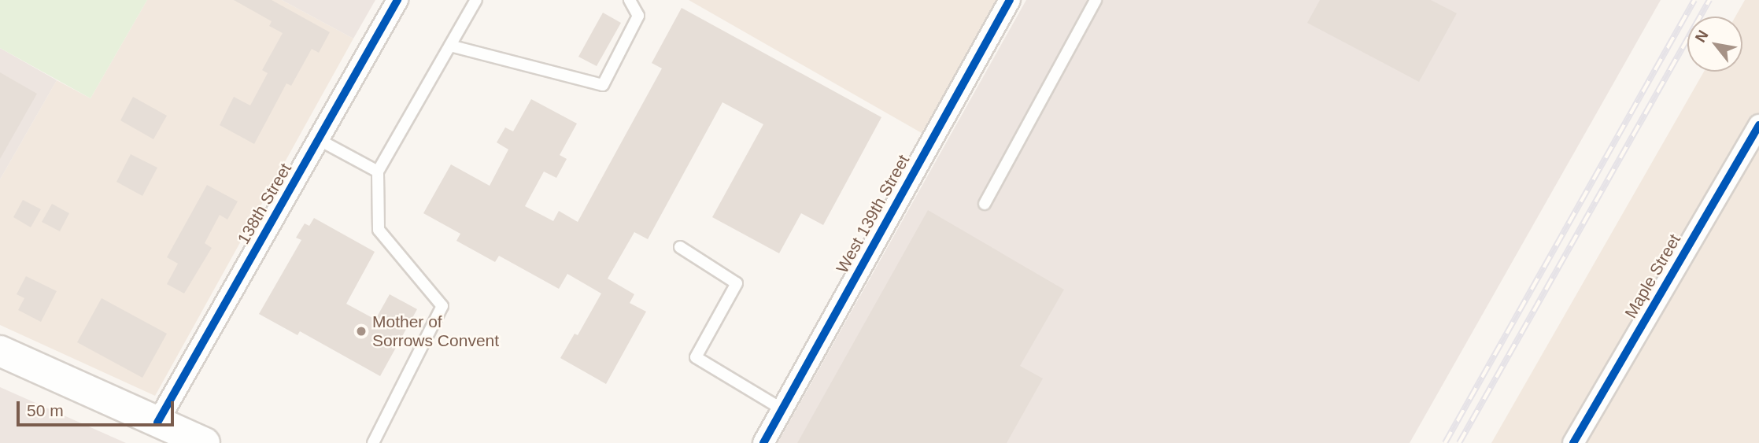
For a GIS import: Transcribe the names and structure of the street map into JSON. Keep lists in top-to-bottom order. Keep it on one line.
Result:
{"streets":{"street":["138th Street","West 139th Street","Maple Street"]},"places":["Mother of Sorrows Convent"],"scale_bar":"50 m","north":"top left"}
